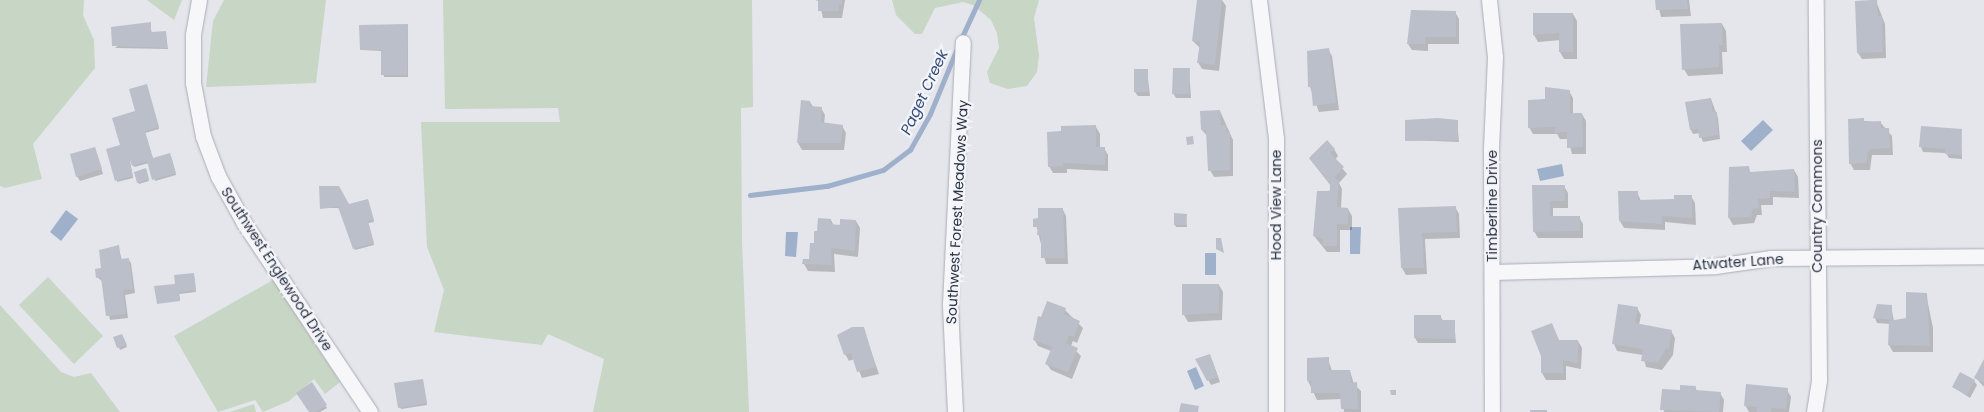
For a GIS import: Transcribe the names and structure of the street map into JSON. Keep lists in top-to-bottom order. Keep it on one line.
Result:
{"streets":{"street":["Hood View Lane","Timberline Drive","Country Commons","Southwest Forest Meadows Way","Atwater Lane","Southwest Englewood Drive"]},"crossings":[["Timberline Drive","Atwater Lane"],["Country Commons","Atwater Lane"]],"water":["Paget Creek"]}
